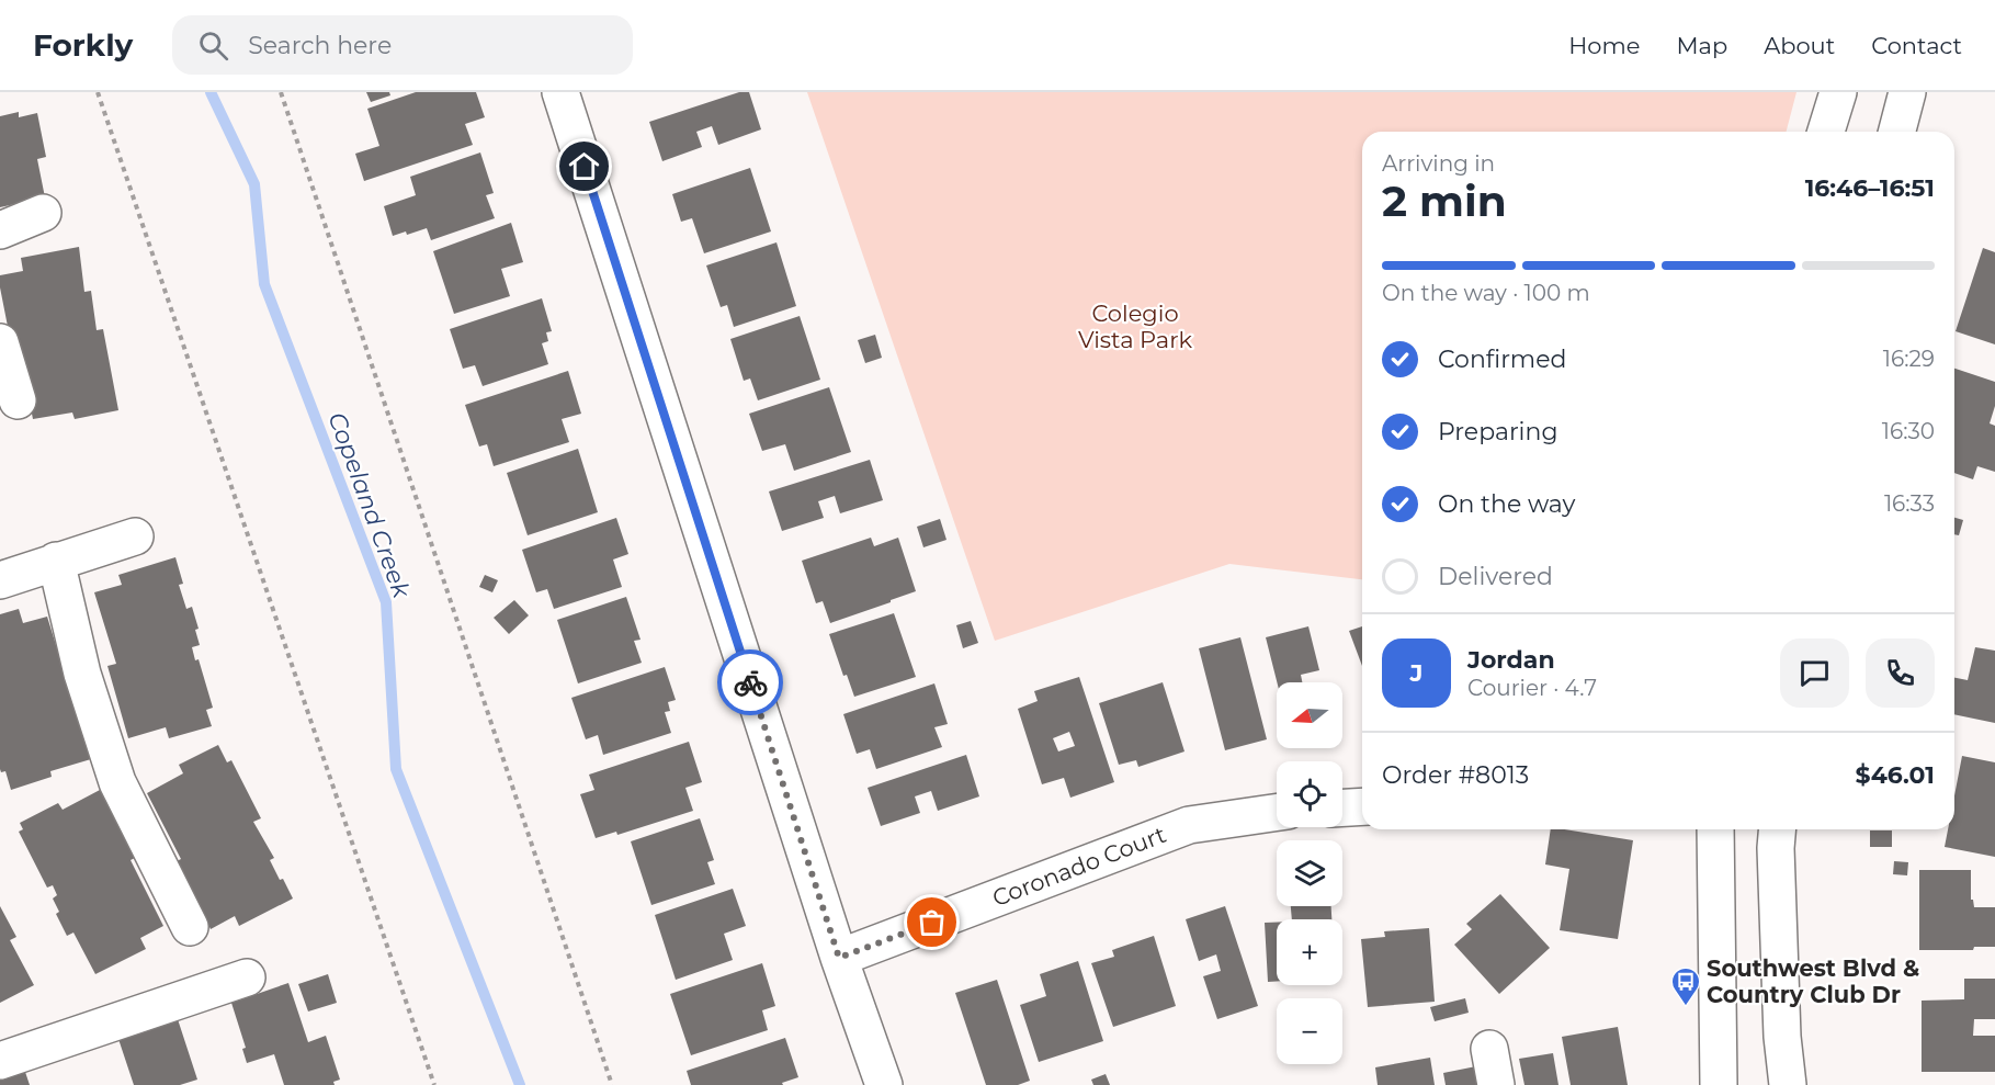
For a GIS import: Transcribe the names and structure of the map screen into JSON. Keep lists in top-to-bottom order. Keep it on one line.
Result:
{"streets":{"street":["Coronado Court"]},"water":["Copeland Creek"],"parks":["Colegio Vista Park"],"places":{"bus stop":["Southwest Blvd & Country Club Dr"]},"north":"left","page":{"header":"Forkly","search":"Search here","nav":["Home","Map","About","Contact"],"heading":["2 min","Arriving in","16:46–16:51"],"panel":["Jordan","Courier · 4.7","Order #8013","$46.01"],"bar":"On the way · 100 m","list":[["Confirmed","16:29"],["Preparing","16:30"],["On the way","16:33"],"Delivered"],"round":"J","map_buttons":["+","−"]}}
